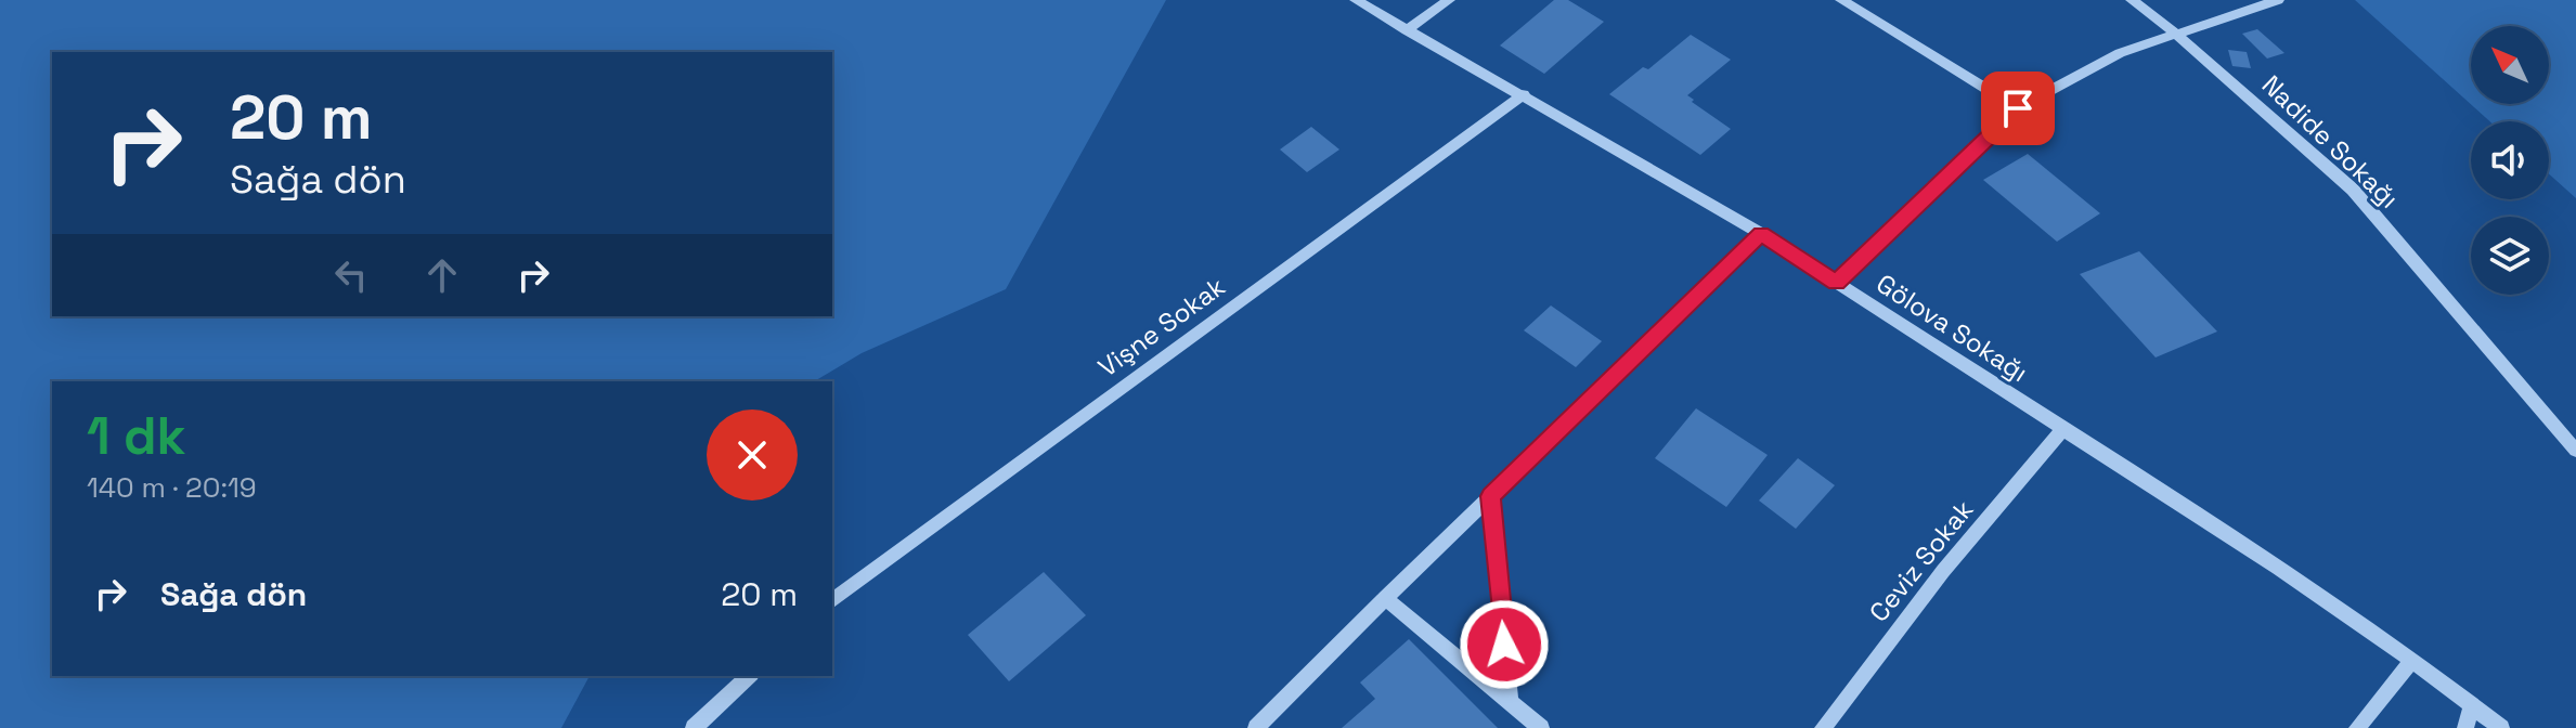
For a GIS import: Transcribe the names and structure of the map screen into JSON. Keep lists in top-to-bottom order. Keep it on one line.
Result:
{"streets":{"street":["Nadide Sokağı","Vişne Sokak","Gölova Sokağı","Ceviz Sokak"]},"crossings":[["Vişne Sokak","Gölova Sokağı"],["Gölova Sokağı","Ceviz Sokak"]],"north":"top left","page":{"turn":["20 m","Sağa dön"],"heading":["1 dk","140 m · 20:19"],"list":[{"name":"Sağa dön","value":"20 m"}]}}
